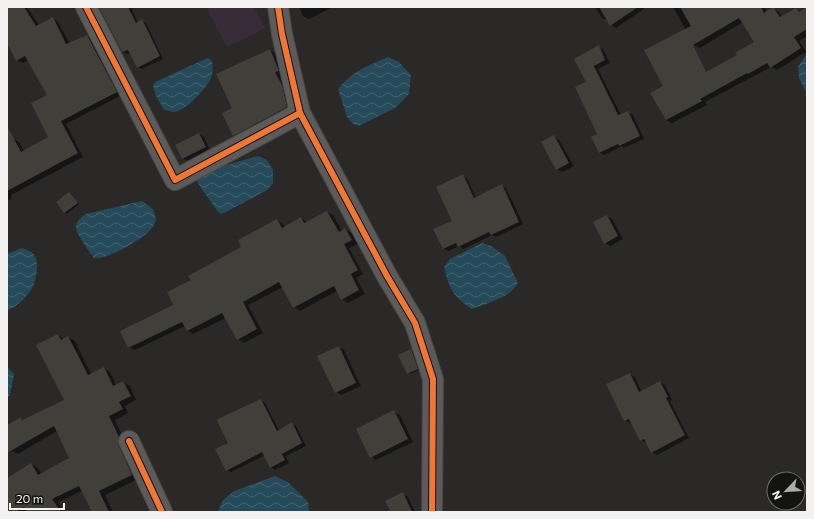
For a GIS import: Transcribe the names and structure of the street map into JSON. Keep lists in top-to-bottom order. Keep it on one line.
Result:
{"scale_bar":"20 m","north":"bottom left"}
